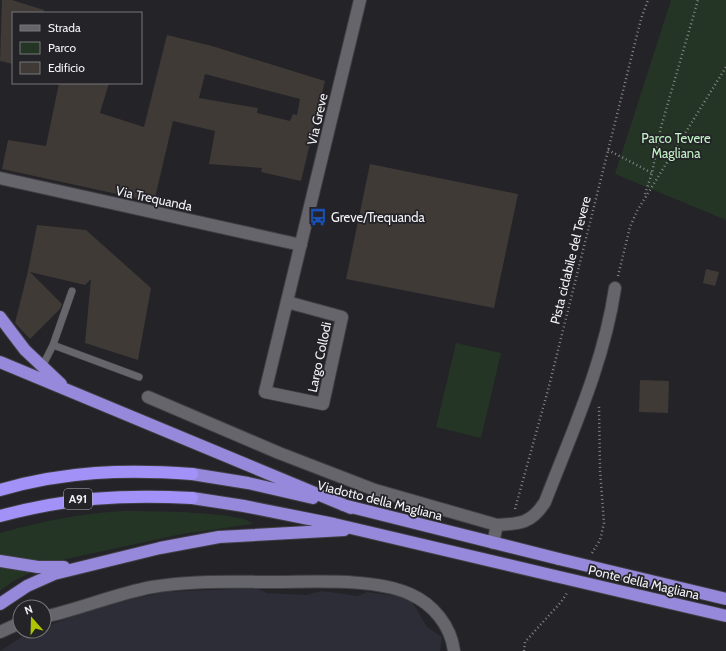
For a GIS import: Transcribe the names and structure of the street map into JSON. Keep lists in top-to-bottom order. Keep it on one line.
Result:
{"streets":{"highway":["A91","Viadotto della Magliana","Ponte della Magliana"],"street":["Via Greve","Via Trequanda","Largo Collodi"],"path":["Pista ciclabile del Tevere"]},"crossings":[["Via Greve","Via Trequanda"],["Via Greve","Largo Collodi"],["Via Trequanda","Largo Collodi"],["A91","Ponte della Magliana"],["Viadotto della Magliana","Ponte della Magliana"]],"parks":["Parco Tevere Magliana"],"places":{"bus stop":["Greve/Trequanda"]},"legend":["Strada","Parco","Edificio"],"north":"top"}
